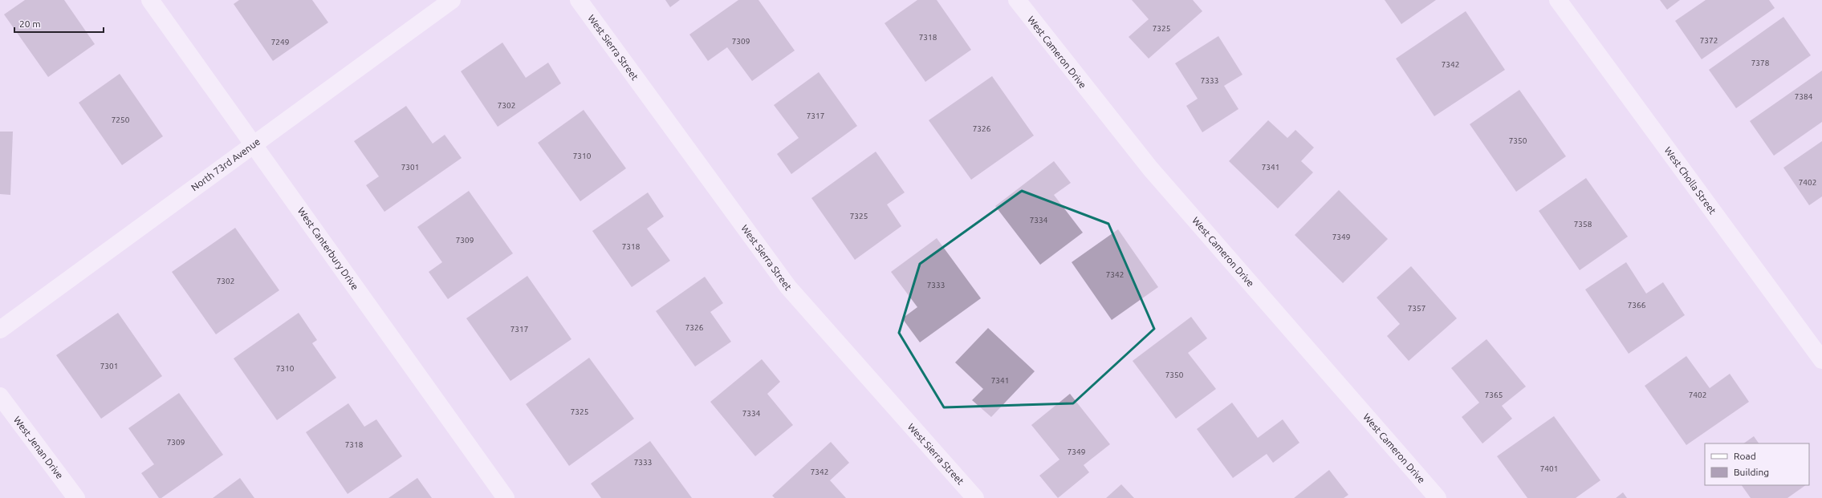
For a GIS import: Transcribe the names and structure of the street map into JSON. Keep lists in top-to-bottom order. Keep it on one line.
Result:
{"streets":{"street":["West Sierra Street","West Cameron Drive","North 73rd Avenue","West Cholla Street","West Canterbury Drive","West Jenan Drive"]},"crossings":[["North 73rd Avenue","West Canterbury Drive"]],"house_numbers":["7325","7318","7372","7309","7249","7378","7342","7333","7384","7302","7317","7250","7326","7350","7310","7301","7341","7402","7325","7334","7358","7349","7309","7318","7342","7302","7333","7366","7357","7326","7317","7301","7310","7350","7341","7365","7402","7325","7334","7309","7318","7349","7333","7401","7342"],"legend":["Road","Building"],"scale_bar":"20 m"}
